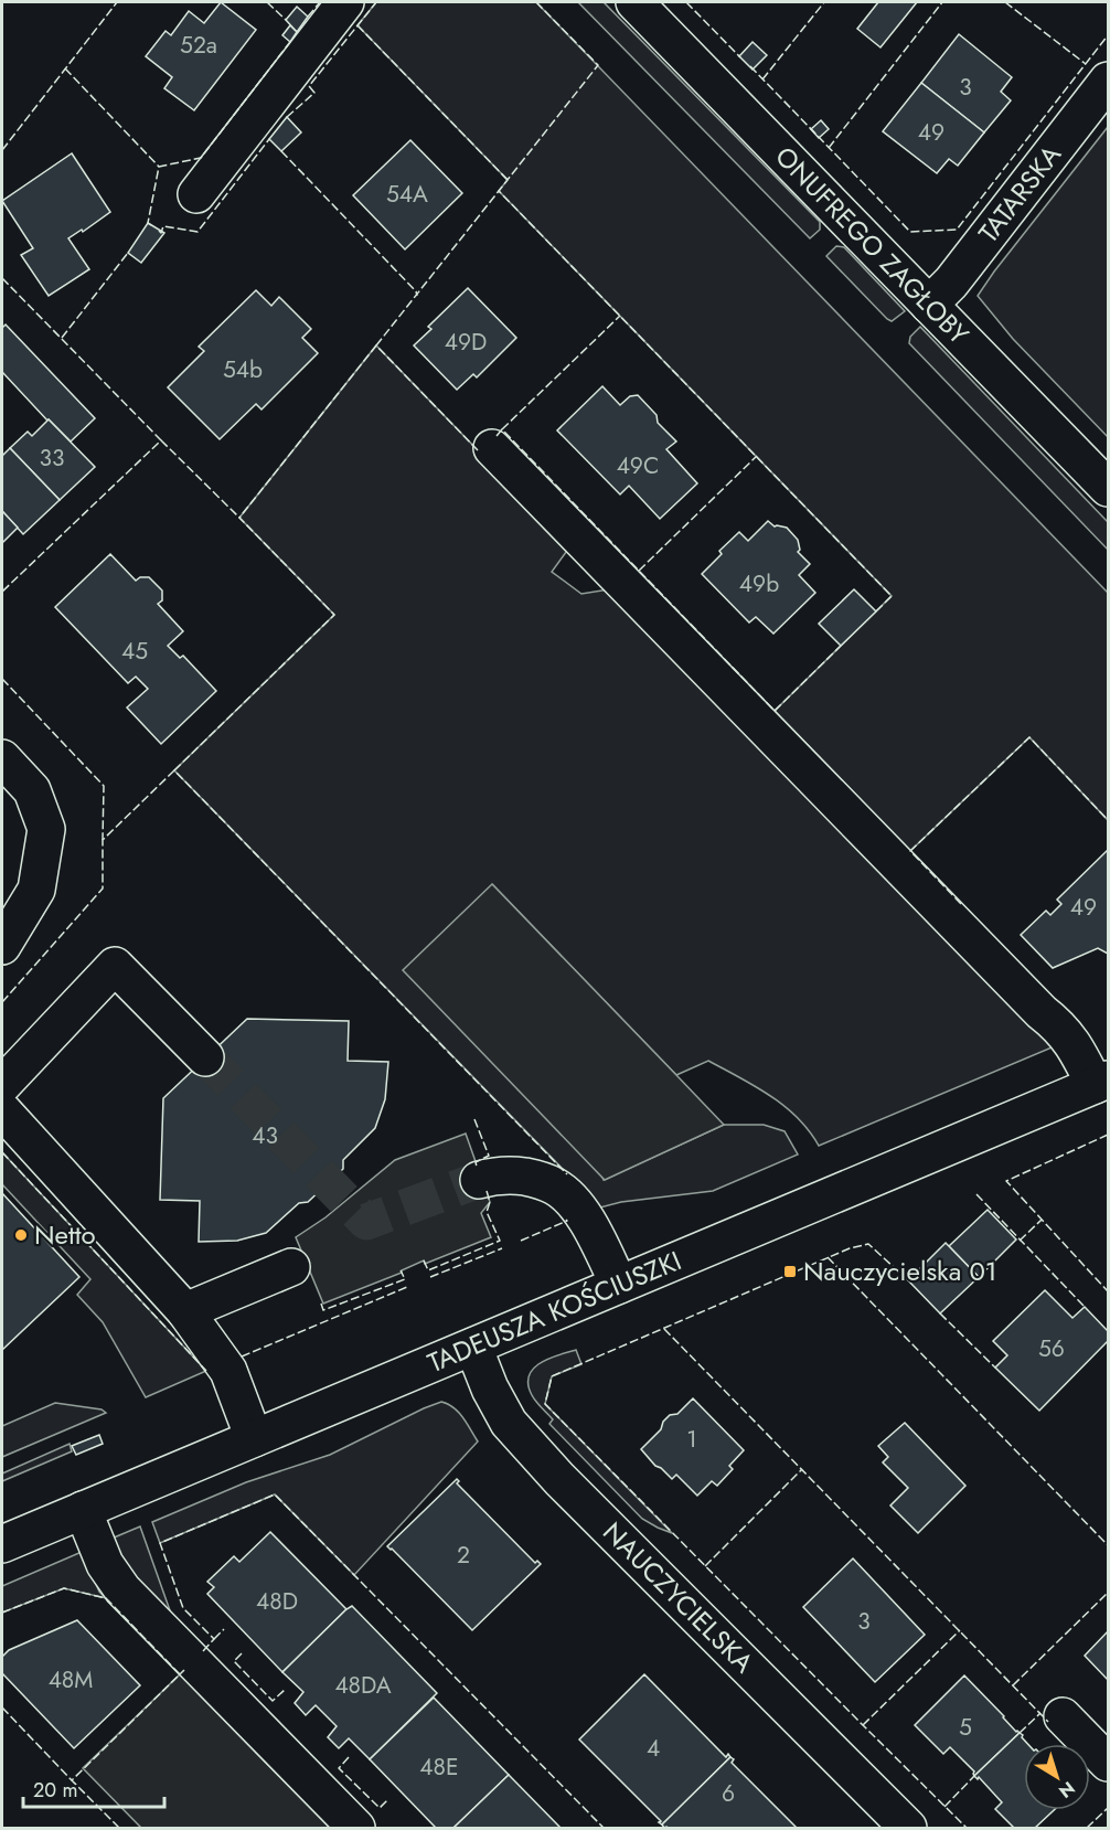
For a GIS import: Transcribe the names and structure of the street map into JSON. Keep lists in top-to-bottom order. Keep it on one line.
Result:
{"streets":{"street":["TATARSKA","ONUFREGO ZAGŁOBY","TADEUSZA KOŚCIUSZKI","NAUCZYCIELSKA"]},"crossings":[["TATARSKA","ONUFREGO ZAGŁOBY"],["TADEUSZA KOŚCIUSZKI","NAUCZYCIELSKA"]],"places":{"other":["Netto"],"transit":["Nauczycielska 01"]},"house_numbers":["52a","3","49","54A","49D","54b","33","49C","49b","45","49","43","56","1","2","48D","3","48M","48DA","5","4","48E","6"],"scale_bar":"20 m","north":"bottom right"}
